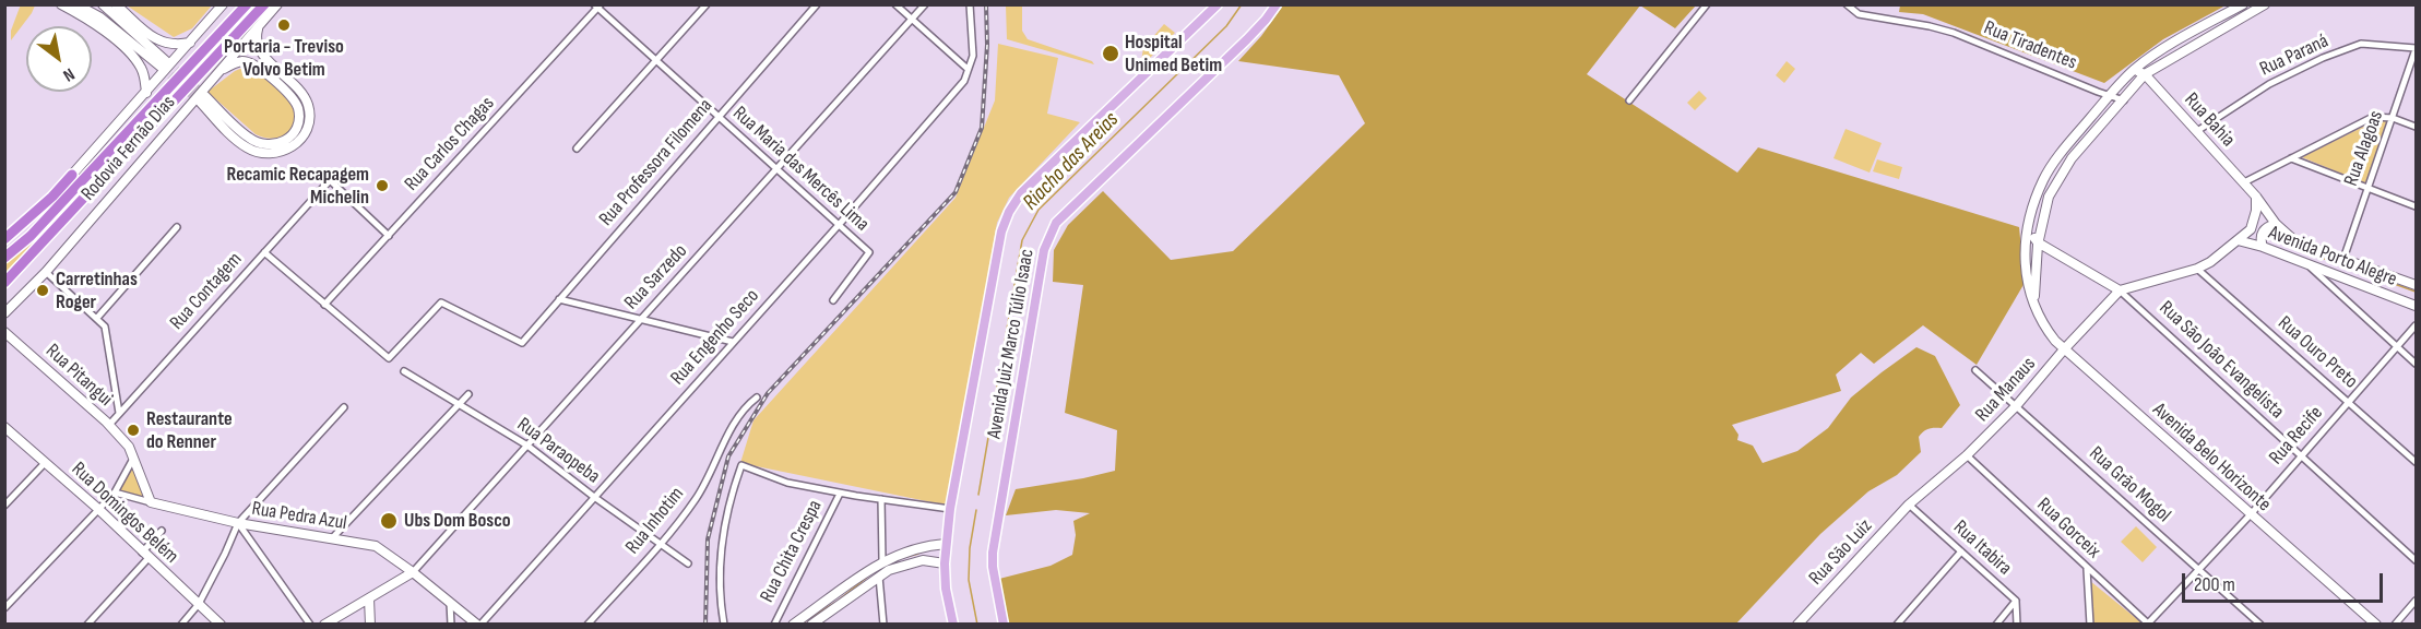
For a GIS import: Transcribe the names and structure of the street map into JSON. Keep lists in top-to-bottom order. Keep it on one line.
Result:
{"streets":{"highway":["Rodovia Fernão Dias"],"main road":["Rua Bahia","Avenida Porto Alegre","Avenida Juiz Marco Túlio Isaac","Rua Pitangui","Rua Manaus","Avenida Belo Horizonte","Rua Domingos Belém","Rua Pedra Azul","Rua São Luiz"],"street":["Rua Tiradentes","Rua Paraná","Rua Carlos Chagas","Rua Alagoas","Rua Professora Filomena","Rua Maria das Mercês Lima","Rua Sarzedo","Rua Contagem","Rua Engenho Seco","Rua Ouro Preto","Rua São João Evangelista","Rua Recife","Rua Paraopeba","Rua Grão Mogol","Rua Inhotim","Rua Gorceix","Rua Itabira","Rua Chita Crespa"]},"crossings":[["Rua Tiradentes","Avenida Belo Horizonte"],["Rua Paraná","Rua Bahia"],["Rua Paraná","Rua Alagoas"],["Rua Bahia","Avenida Porto Alegre"],["Rua Bahia","Avenida Belo Horizonte"],["Rua Carlos Chagas","Rua Professora Filomena"],["Rua Carlos Chagas","Rua Maria das Mercês Lima"],["Rua Carlos Chagas","Rua Contagem"],["Rua Alagoas","Avenida Porto Alegre"],["Rua Professora Filomena","Rua Maria das Mercês Lima"],["Rua Maria das Mercês Lima","Rua Sarzedo"],["Rua Maria das Mercês Lima","Rua Engenho Seco"],["Rua Sarzedo","Rua Paraopeba"],["Rua Sarzedo","Rua Pedra Azul"],["Rua Contagem","Rua Pitangui"],["Rua Engenho Seco","Rua Paraopeba"],["Rua Engenho Seco","Rua Pedra Azul"],["Rua Ouro Preto","Rua Recife"],["Rua São João Evangelista","Rua Manaus"],["Rua São João Evangelista","Rua Recife"],["Rua Manaus","Avenida Belo Horizonte"],["Rua Manaus","Rua Grão Mogol"],["Rua Manaus","Rua Gorceix"],["Rua Manaus","Rua Itabira"],["Rua Manaus","Rua São Luiz"],["Rua Recife","Avenida Belo Horizonte"],["Rua Recife","Rua Grão Mogol"],["Rua Recife","Rua Gorceix"],["Rua Paraopeba","Rua Inhotim"],["Rua Itabira","Rua São Luiz"]],"water":["Riacho das Areias"],"places":["Portaria - Treviso Volvo Betim","Hospital Unimed Betim","Recamic Recapagem Michelin","Carretinhas Roger","Restaurante do Renner","Ubs Dom Bosco"],"scale_bar":"200 m","north":"bottom right"}
